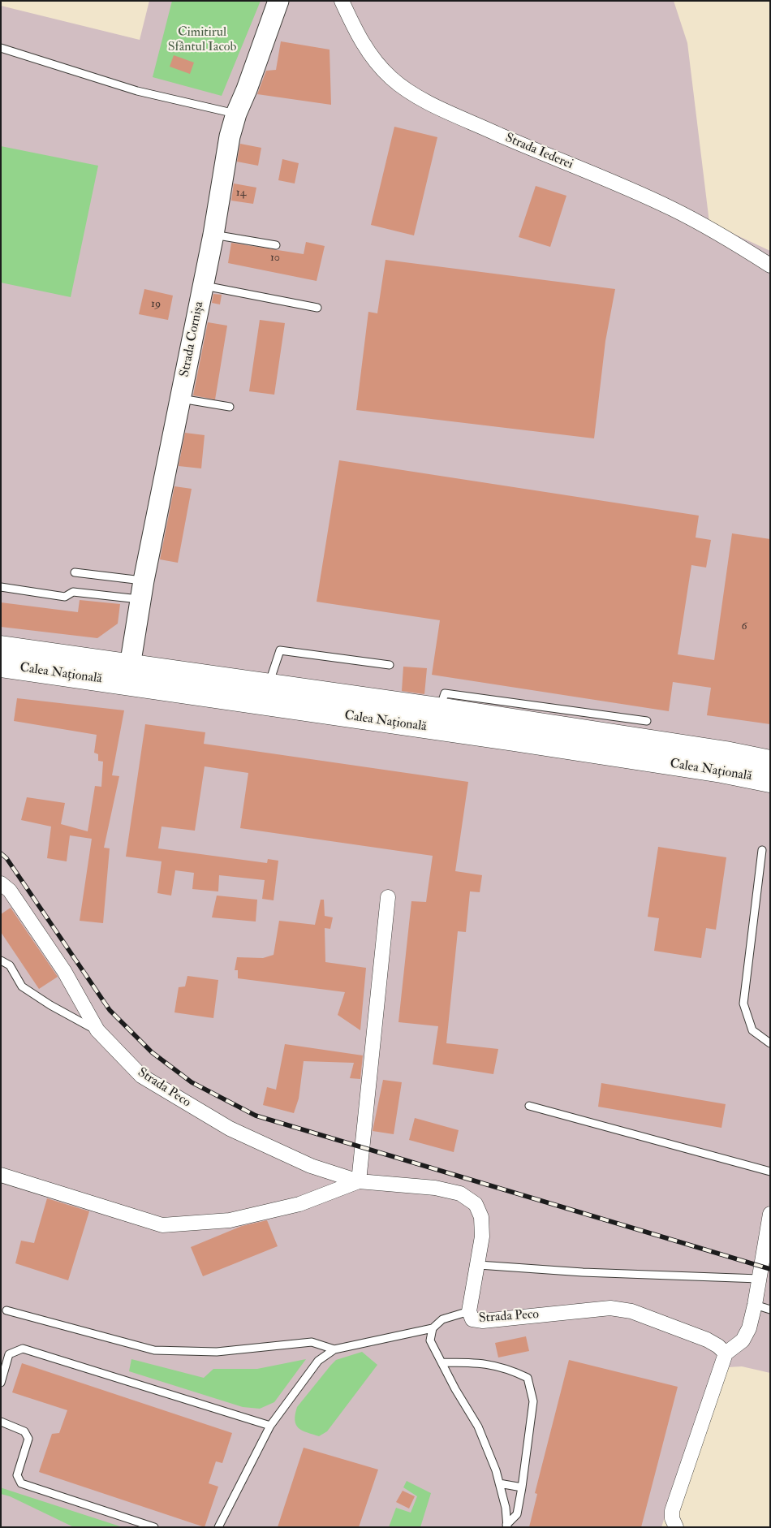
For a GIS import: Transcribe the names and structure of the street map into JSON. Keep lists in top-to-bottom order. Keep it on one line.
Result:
{"streets":{"main road":["Calea Națională"],"street":["Strada Iederei","Strada Cornișa","Strada Peco"]},"crossings":[["Strada Cornișa","Calea Națională"]],"parks":["Cimitirul Sfântul Iacob"],"house_numbers":["14","10","19","6"]}
